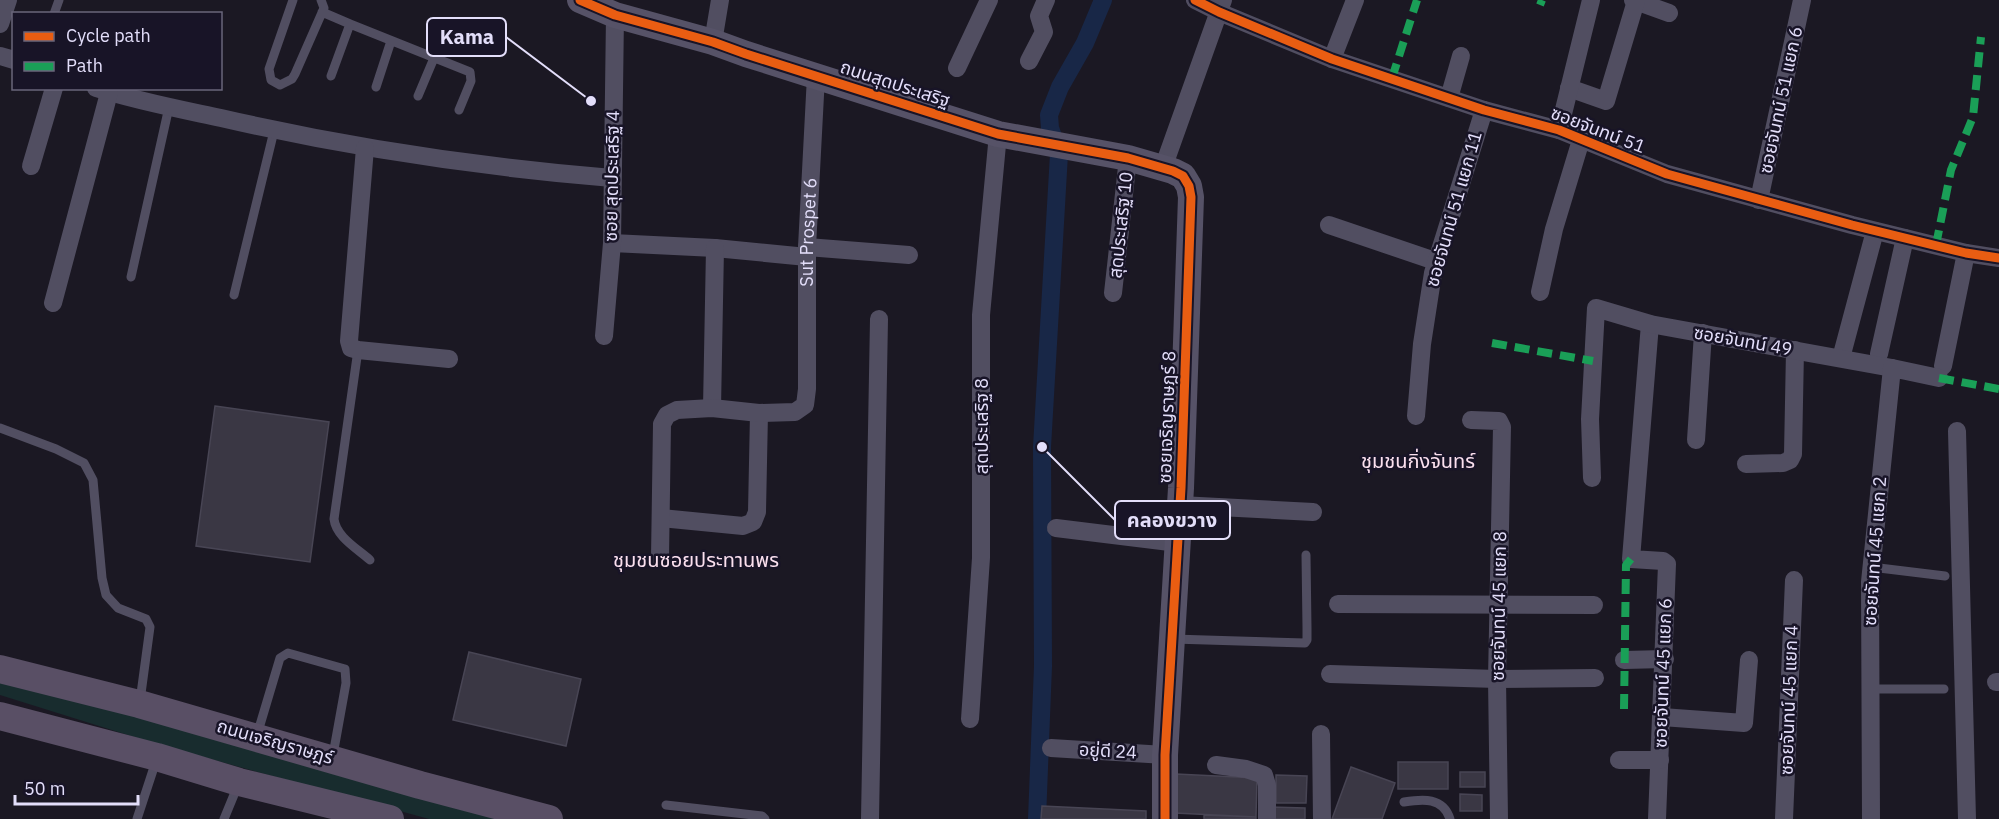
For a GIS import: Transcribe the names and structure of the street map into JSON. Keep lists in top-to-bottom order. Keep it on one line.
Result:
{"streets":{"main road":["ถนนเจริญราษฎร์"],"street":["ถนนสุดประเสริฐ","ซอยจันทน์ 51 แยก 6","ซอยจันทน์ 51","ซอย สุดประเสริฐ 4","ซอยจันทน์ 51 แยก 11","สุดประเสริฐ 10","Sut Prospet 6","ซอยจันทน์ 49","ซอยเจริญราษฎร์ 8","สุดประเสริฐ 8","ซอยจันทน์ 45 แยก 2","ซอยจันทน์ 45 แยก 8","ซอยจันทน์ 45 แยก 6","ซอยจันทน์ 45 แยก 4","อยู่ดี 24"]},"crossings":[["ถนนสุดประเสริฐ","ซอย สุดประเสริฐ 4"],["ถนนสุดประเสริฐ","สุดประเสริฐ 10"],["ถนนสุดประเสริฐ","Sut Prospet 6"],["ถนนสุดประเสริฐ","ซอยเจริญราษฎร์ 8"],["ถนนสุดประเสริฐ","สุดประเสริฐ 8"],["ซอยจันทน์ 51 แยก 6","ซอยจันทน์ 51"],["ซอยจันทน์ 51","ซอยจันทน์ 51 แยก 11"],["ซอยจันทน์ 49","ซอยจันทน์ 45 แยก 2"],["ซอยจันทน์ 49","ซอยจันทน์ 45 แยก 6"],["ซอยเจริญราษฎร์ 8","อยู่ดี 24"]],"districts":["ชุมชนกิ่งจันทร์","ชุมชนซอยประทานพร"],"places":["Kama","คลองขวาง"],"legend":["Cycle path","Path"],"scale_bar":"50 m"}
